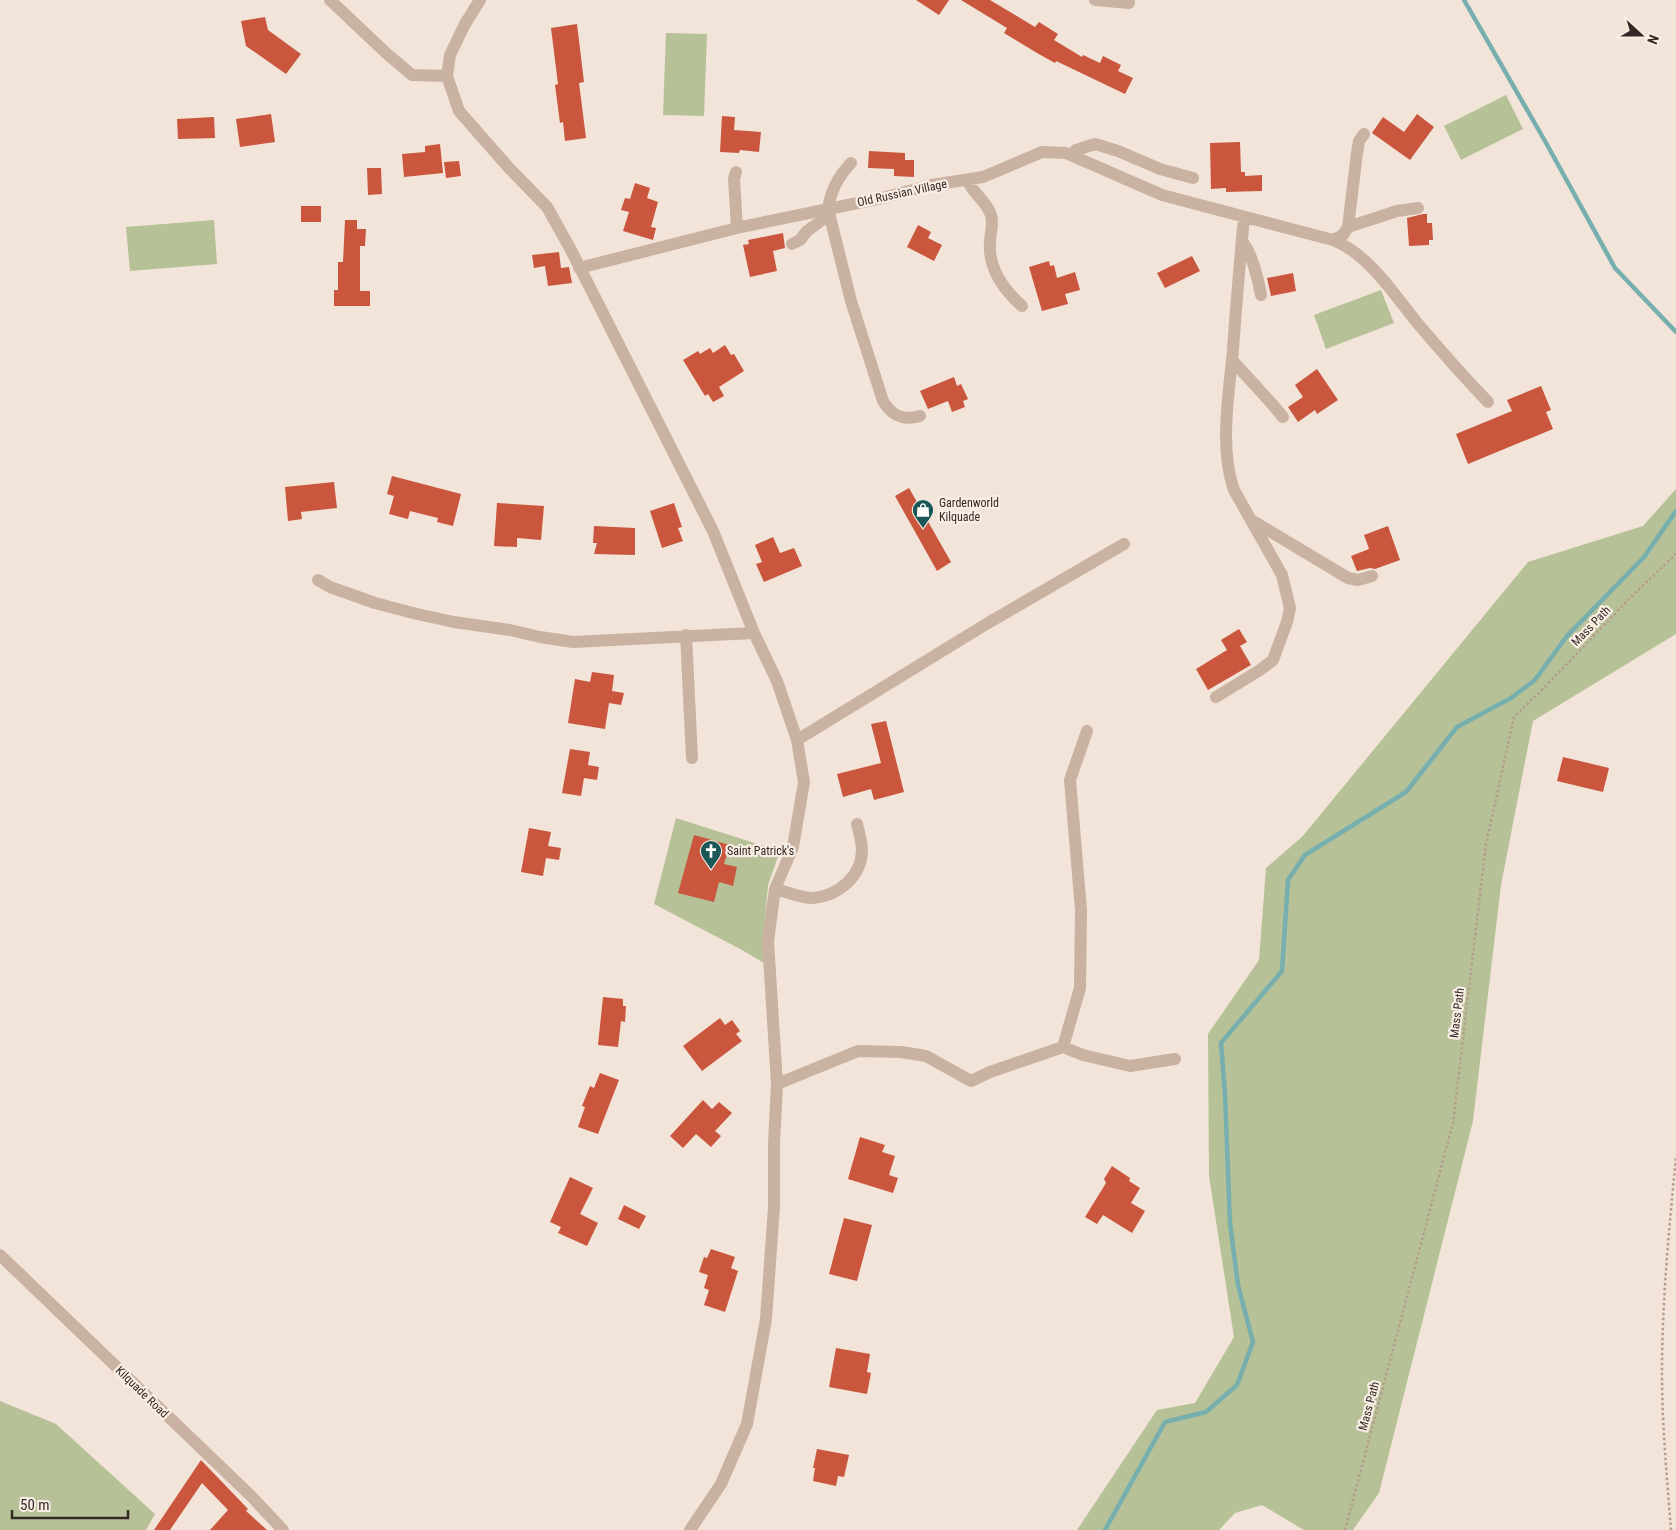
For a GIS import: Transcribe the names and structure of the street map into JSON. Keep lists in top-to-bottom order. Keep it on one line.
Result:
{"streets":{"street":["Old Russian Village","Kilquade Road"],"path":["Mass Path"]},"places":{"shop":["Gardenworld Kilquade"],"church":["Saint Patrick's"]},"scale_bar":"50 m","north":"right"}
